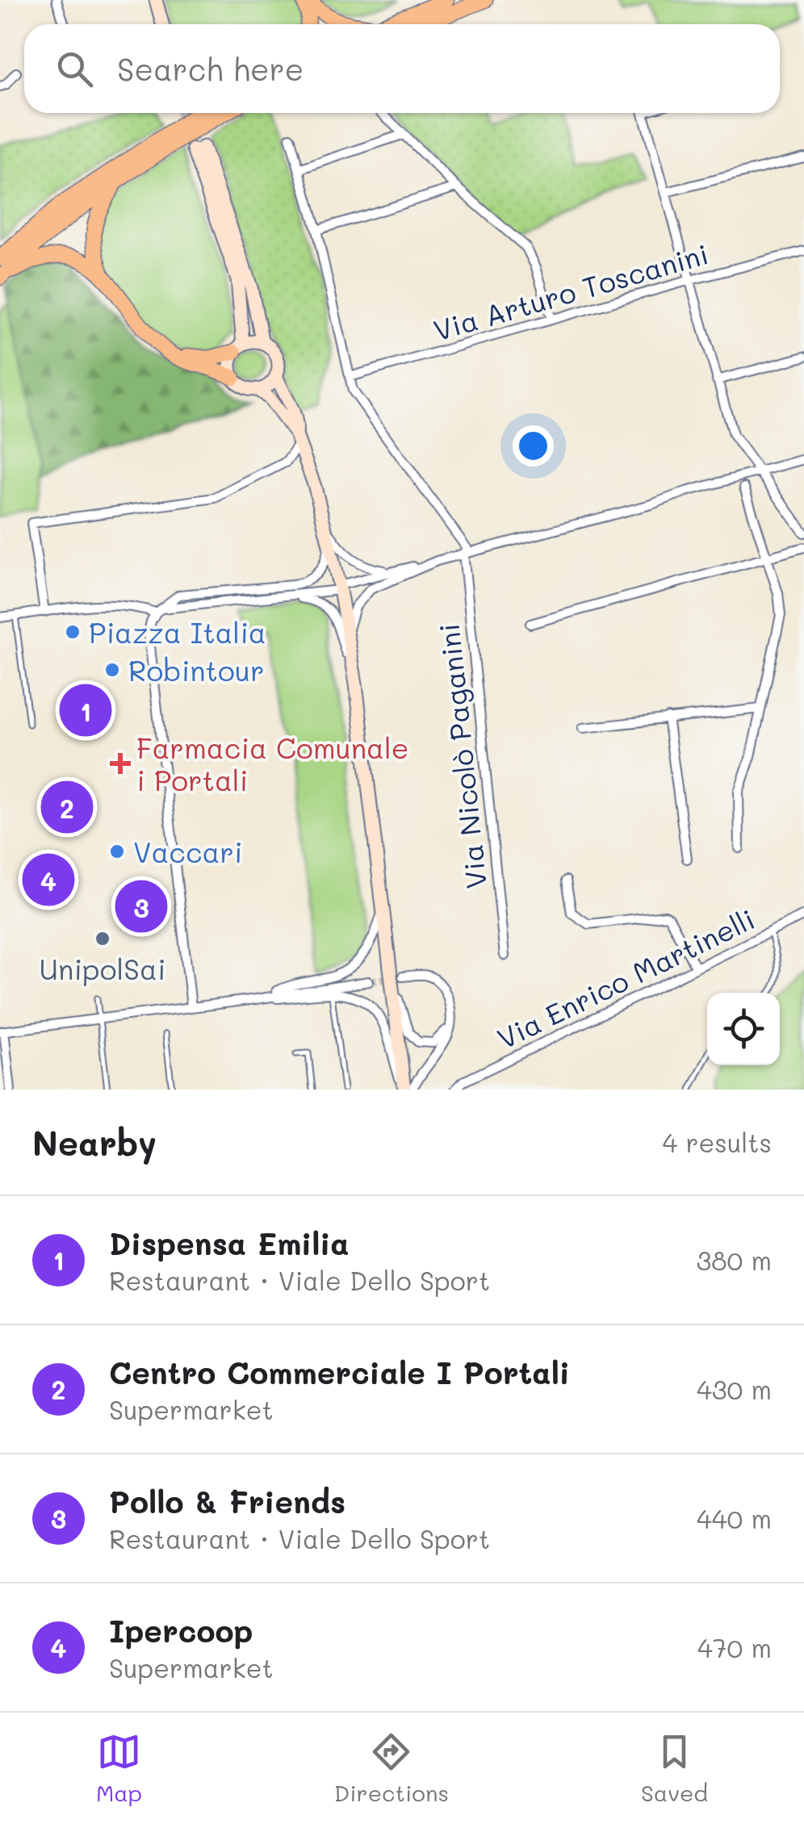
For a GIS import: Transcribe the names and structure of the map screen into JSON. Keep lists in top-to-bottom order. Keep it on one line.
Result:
{"streets":{"street":["Via Arturo Toscanini","Via Nicolò Paganini","Via Enrico Martinelli"]},"places":{"other":["Piazza Italia","Robintour","Vaccari","UnipolSai"],"health":["Farmacia Comunale i Portali"]},"page":{"search":"Search here","pins":["1","2","4","3"],"heading":["Nearby","4 results"],"list":[{"mark":"1","name":"Dispensa Emilia","note":"Restaurant · Viale Dello Sport","value":"380 m"},{"mark":"2","name":"Centro Commerciale I Portali","note":"Supermarket","value":"430 m"},{"mark":"3","name":"Pollo & Friends","note":"Restaurant · Viale Dello Sport","value":"440 m"},{"mark":"4","name":"Ipercoop","note":"Supermarket","value":"470 m"}],"nav":["Map","Directions","Saved"]}}
